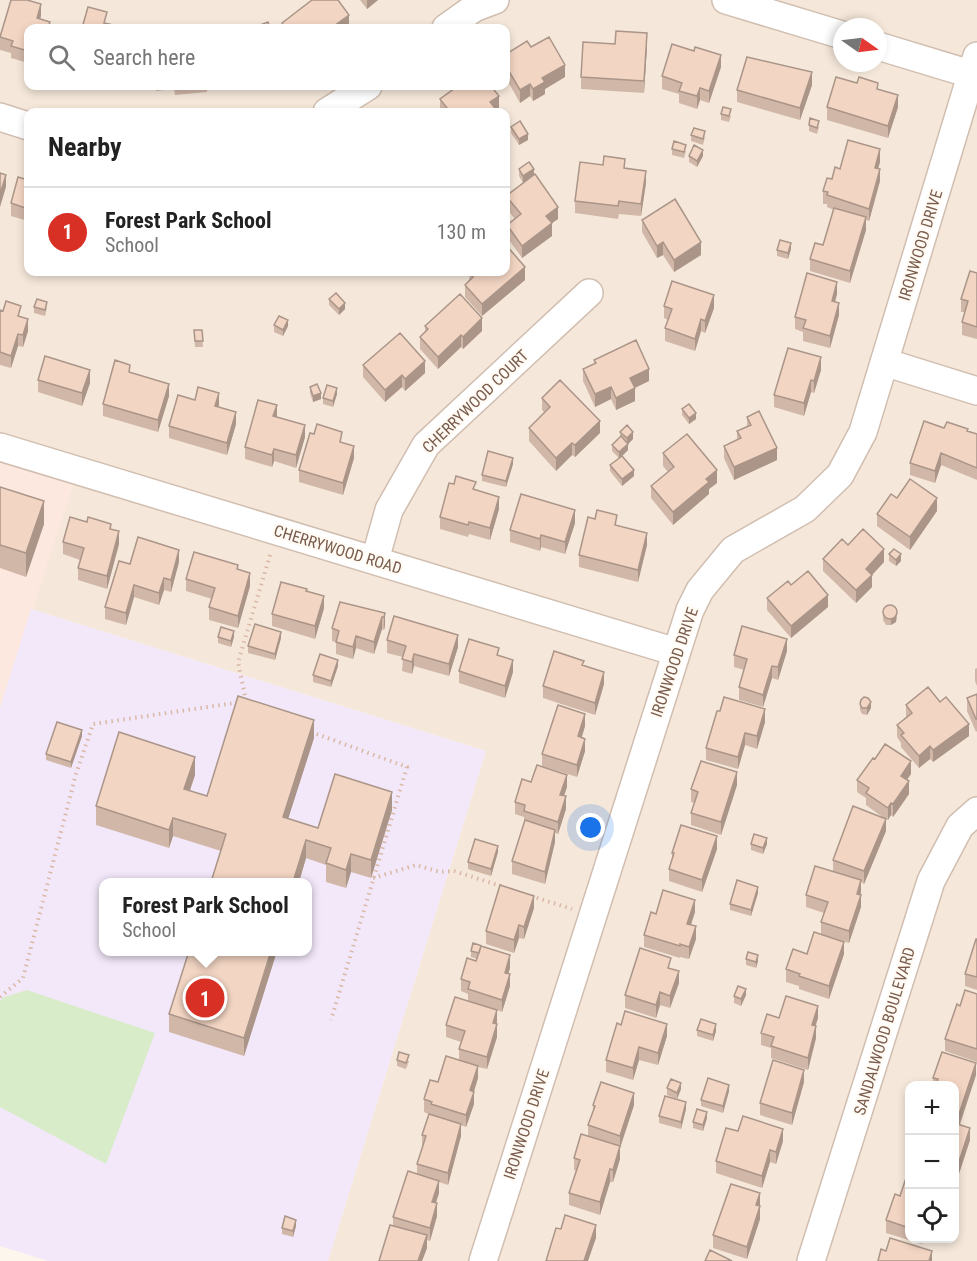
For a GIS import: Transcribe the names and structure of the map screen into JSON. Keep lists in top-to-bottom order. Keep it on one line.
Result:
{"streets":{"street":["IRONWOOD DRIVE","CHERRYWOOD COURT","CHERRYWOOD ROAD","SANDALWOOD BOULEVARD"]},"crossings":[["IRONWOOD DRIVE","CHERRYWOOD ROAD"],["CHERRYWOOD COURT","CHERRYWOOD ROAD"]],"north":"right","page":{"search":"Search here","heading":"Nearby","list":[{"mark":"1","name":"Forest Park School","note":"School","value":"130 m"}],"popup":["Forest Park School","School"],"pins":"1","map_buttons":["+","−"]}}
